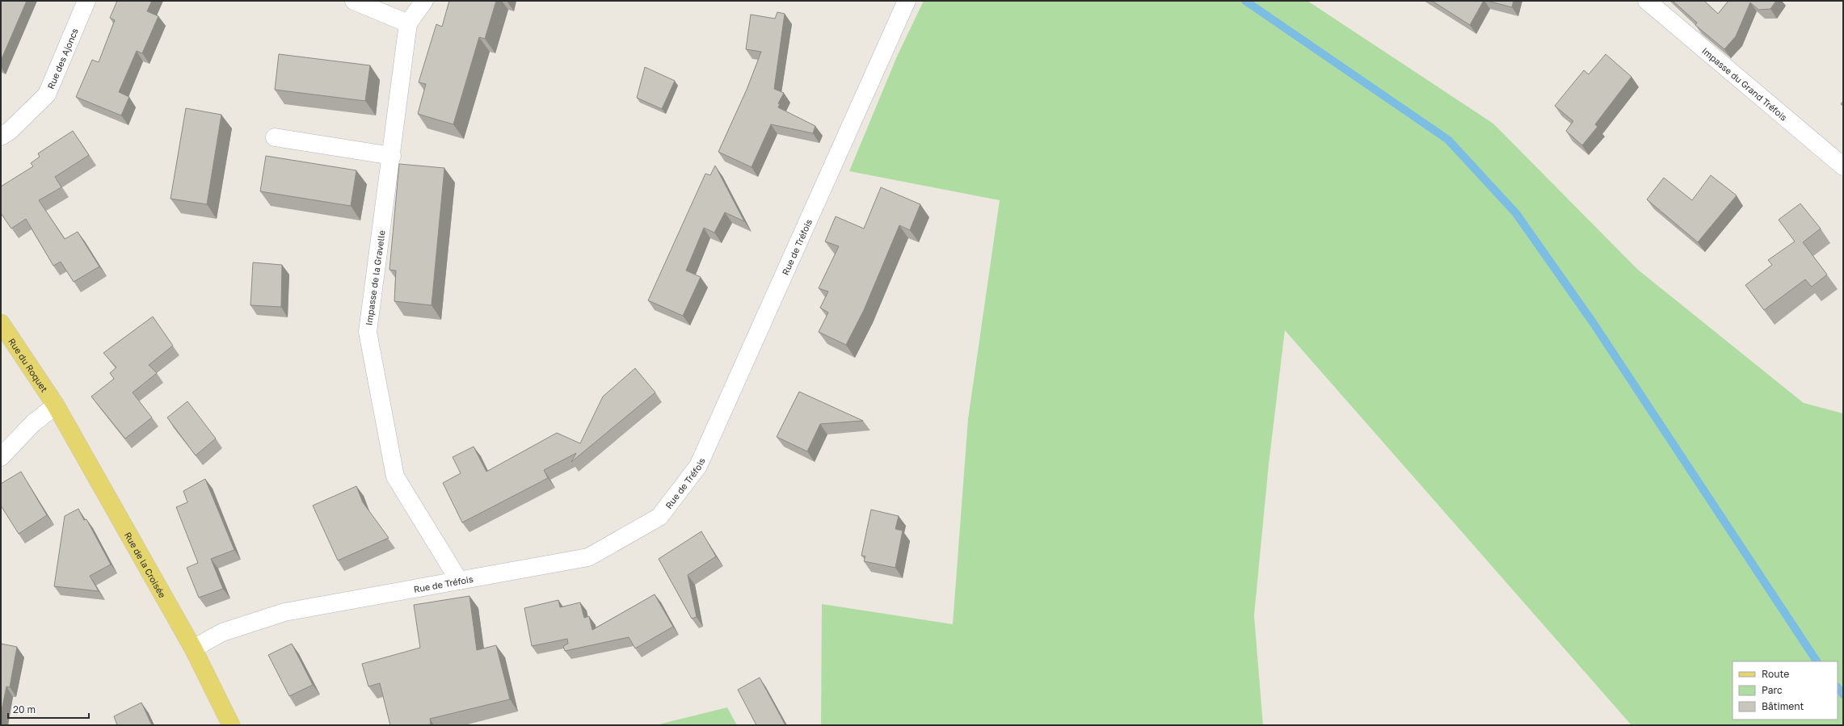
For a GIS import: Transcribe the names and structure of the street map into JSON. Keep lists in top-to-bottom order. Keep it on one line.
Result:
{"streets":{"main road":["Rue du Roquet","Rue de la Croisée"],"street":["Rue des Ajoncs","Impasse du Grand Tréfois","Rue de Tréfois","Impasse de la Gravelle"]},"crossings":[["Rue de Tréfois","Impasse de la Gravelle"],["Rue de Tréfois","Rue de la Croisée"],["Rue du Roquet","Rue de la Croisée"]],"legend":["Route","Parc","Bâtiment"],"scale_bar":"20 m"}
